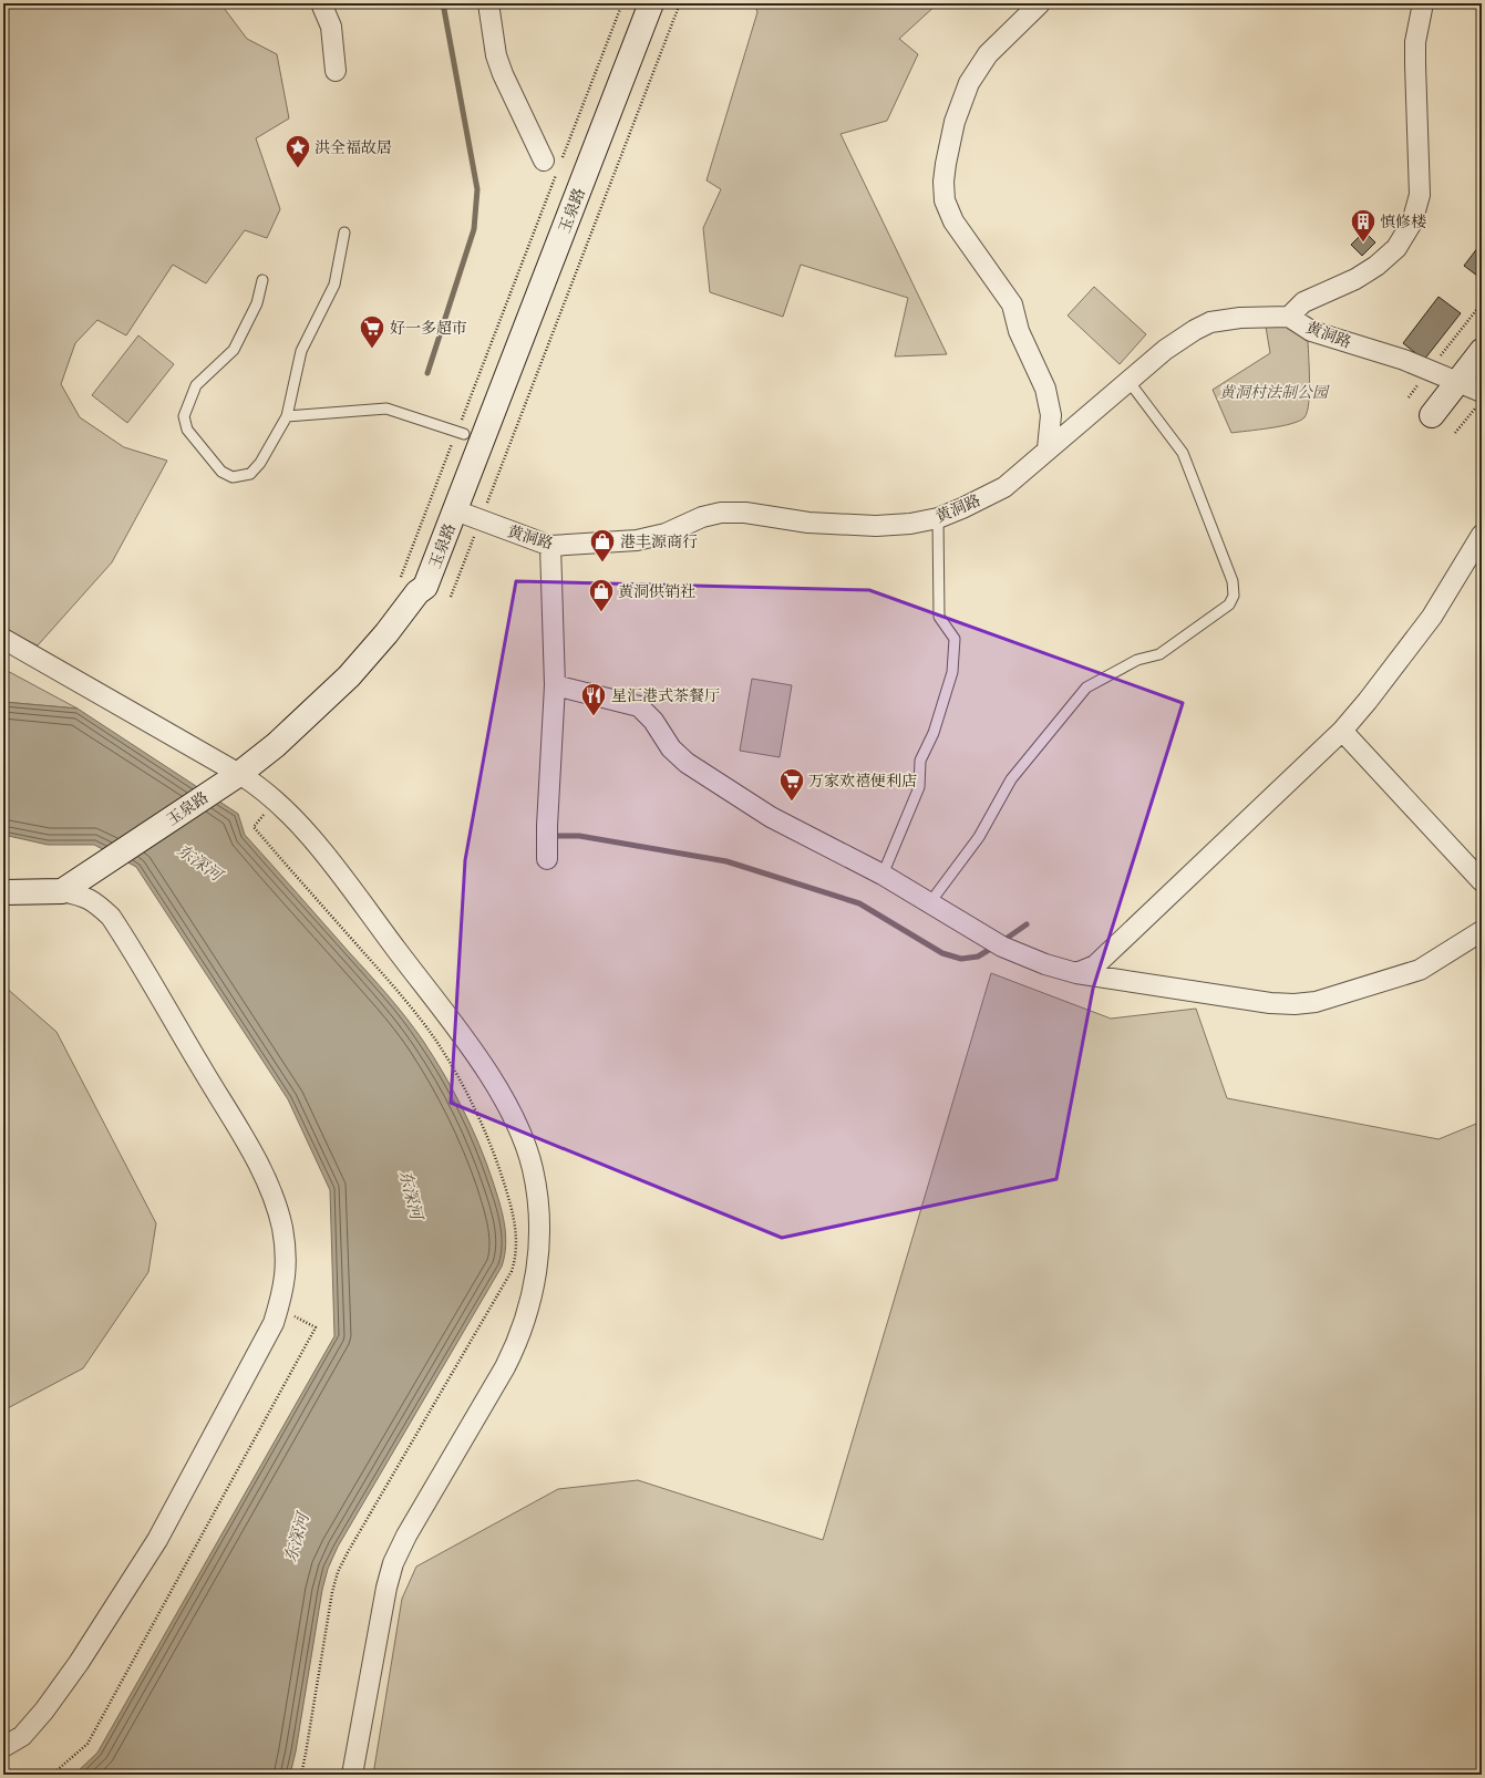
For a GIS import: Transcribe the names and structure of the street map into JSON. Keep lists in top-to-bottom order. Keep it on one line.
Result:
{"streets":{"street":["玉泉路","黄洞路"]},"crossings":[["玉泉路","黄洞路"]],"water":["东深河"],"parks":["黄洞村法制公园"],"places":{"place":["洪全福故居"],"building":["慎修楼"],"supermarket":["好一多超市","万家欢禧便利店"],"shop":["港丰源商行","黄洞供销社"],"restaurant":["星汇港式茶餐厅"]}}
